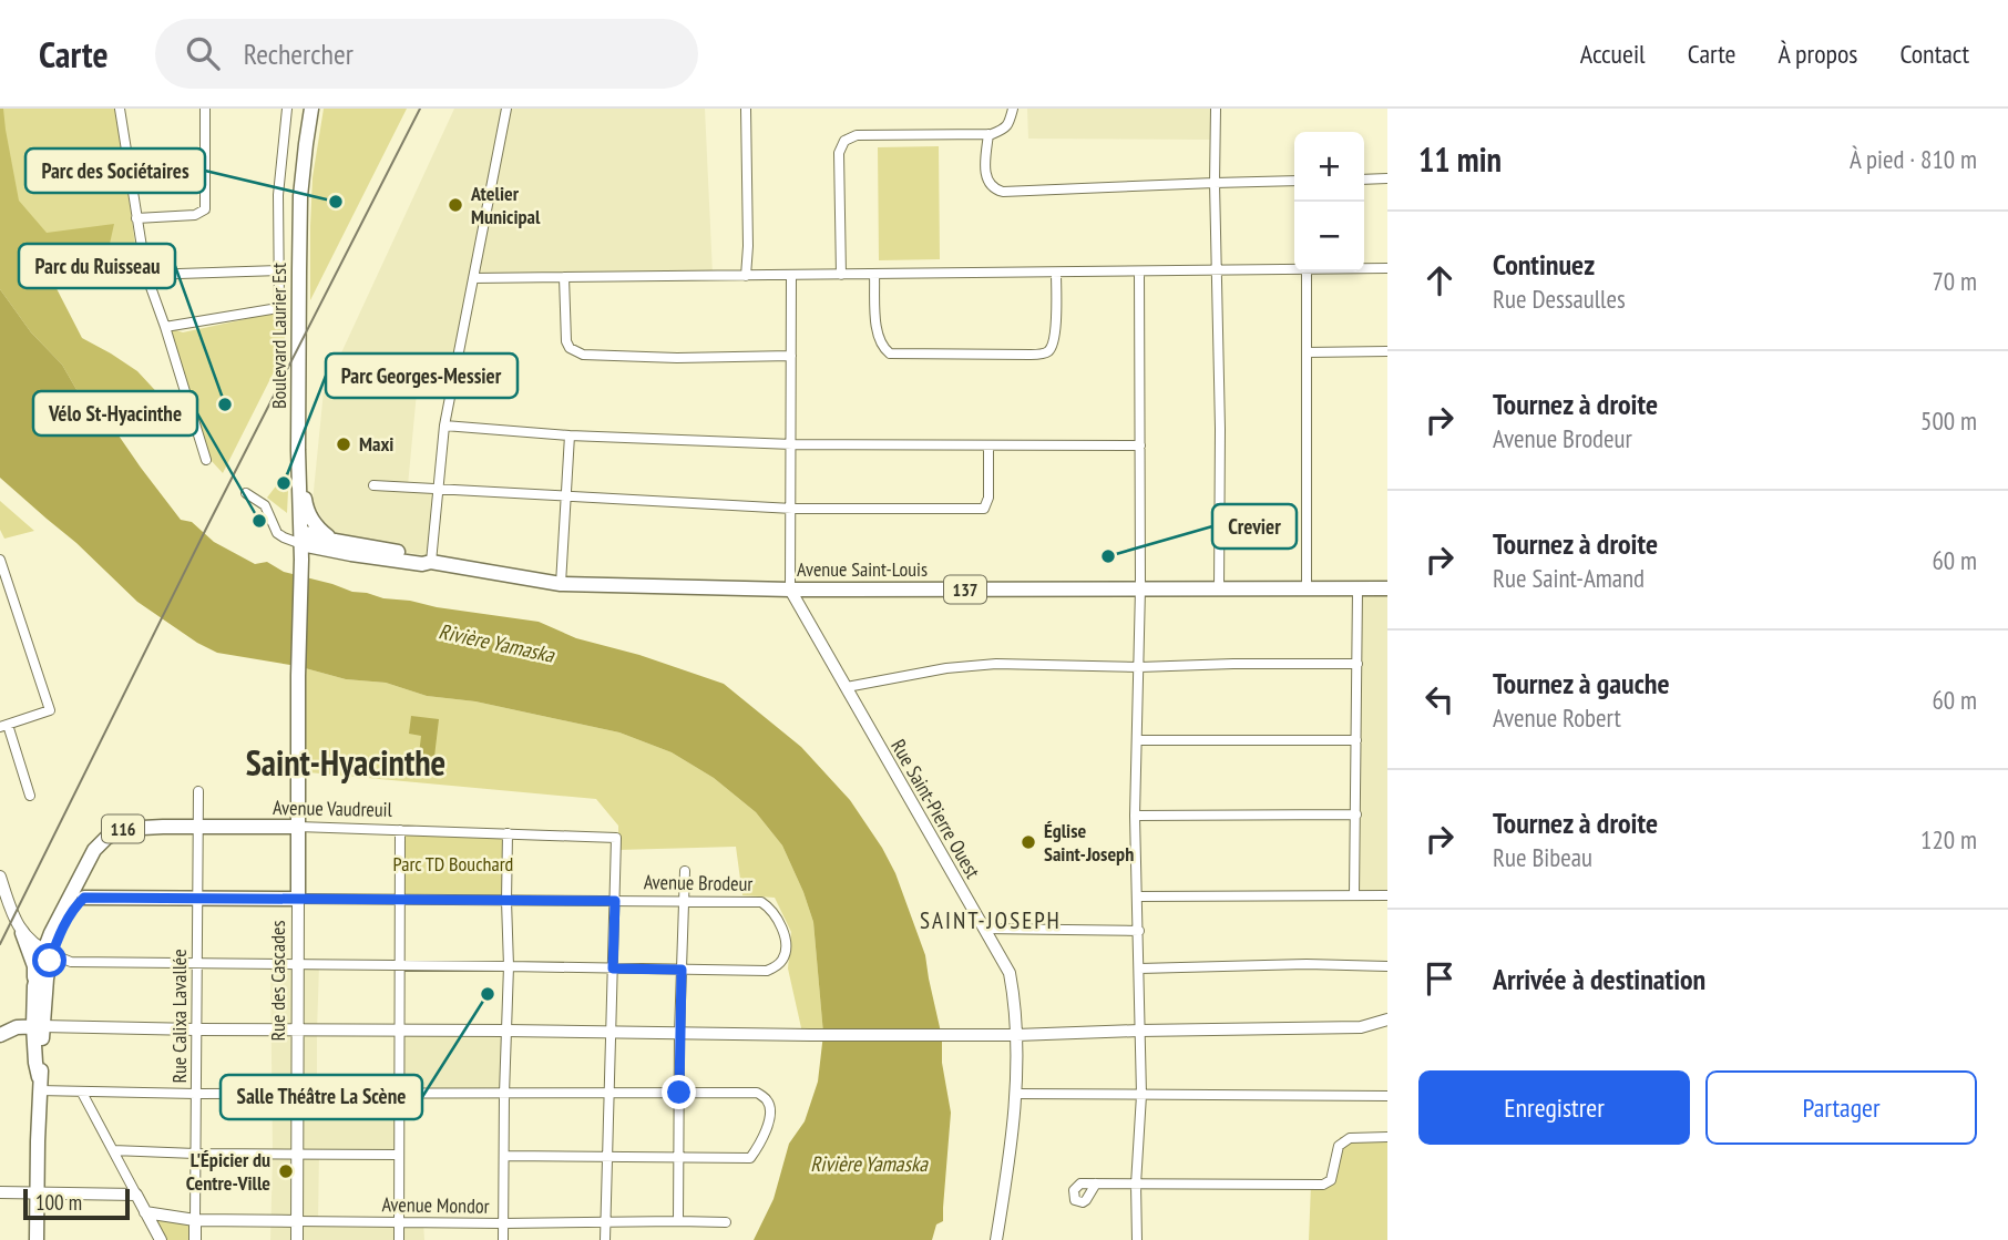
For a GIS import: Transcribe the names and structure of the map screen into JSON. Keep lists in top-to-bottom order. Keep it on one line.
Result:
{"streets":{"main road":["Boulevard Laurier Est","Avenue Saint-Louis","137","Avenue Vaudreuil","116","Avenue Brodeur","Rue des Cascades"],"street":["Rue Saint-Pierre Ouest","Rue Calixa Lavallée","Avenue Mondor"]},"crossings":[["Boulevard Laurier Est","Avenue Saint-Louis"],["Boulevard Laurier Est","Rue des Cascades"],["Avenue Saint-Louis","Rue Saint-Pierre Ouest"],["Avenue Vaudreuil","116"],["Avenue Vaudreuil","Avenue Brodeur"],["Avenue Vaudreuil","Rue des Cascades"],["Avenue Vaudreuil","Rue Calixa Lavallée"],["116","Avenue Brodeur"],["Avenue Brodeur","Rue des Cascades"],["Avenue Brodeur","Rue Calixa Lavallée"],["Rue des Cascades","Avenue Mondor"],["Rue Calixa Lavallée","Avenue Mondor"]],"districts":["Saint-Hyacinthe","SAINT-JOSEPH"],"water":["Rivière Yamaska"],"parks":["Parc TD Bouchard"],"places":["Parc des Sociétaires","Atelier Municipal","Parc du Ruisseau","Maxi","Parc Georges-Messier","Vélo St-Hyacinthe","Crevier","Église Saint-Joseph","Salle Théâtre La Scène","L'Épicier du Centre-Ville"],"scale_bar":"100 m","page":{"header":"Carte","search":"Rechercher","nav":["Accueil","Carte","À propos","Contact"],"heading":["11 min","À pied · 810 m"],"map_buttons":["+","−"],"list":[["Continuez","Rue Dessaulles","70 m"],["Tournez à droite","Avenue Brodeur","500 m"],["Tournez à droite","Rue Saint-Amand","60 m"],["Tournez à gauche","Avenue Robert","60 m"],["Tournez à droite","Rue Bibeau","120 m"],"Arrivée à destination"],"buttons":["Enregistrer","Partager"],"scale":"100 m"}}
